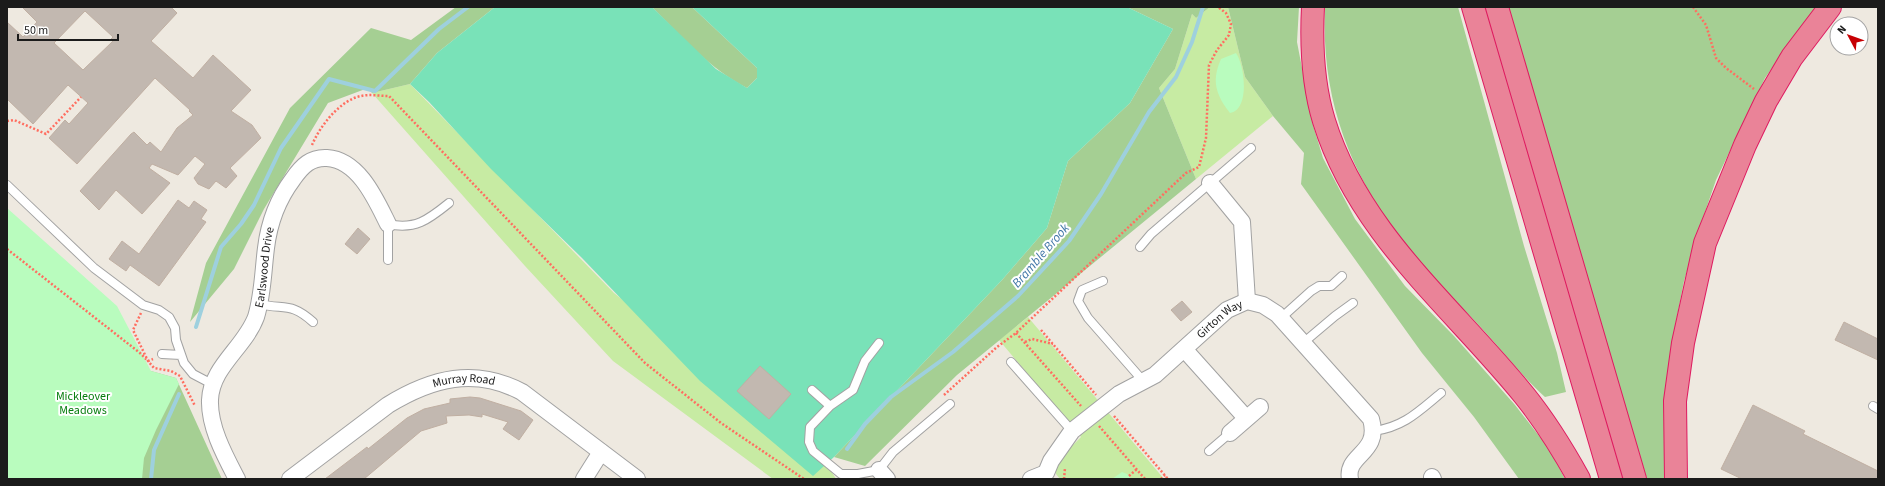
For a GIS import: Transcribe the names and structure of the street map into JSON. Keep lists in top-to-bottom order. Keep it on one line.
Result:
{"streets":{"street":["Earlswood Drive","Girton Way","Murray Road"]},"water":["Bramble Brook"],"parks":["Mickleover Meadows"],"scale_bar":"50 m","north":"top left"}
